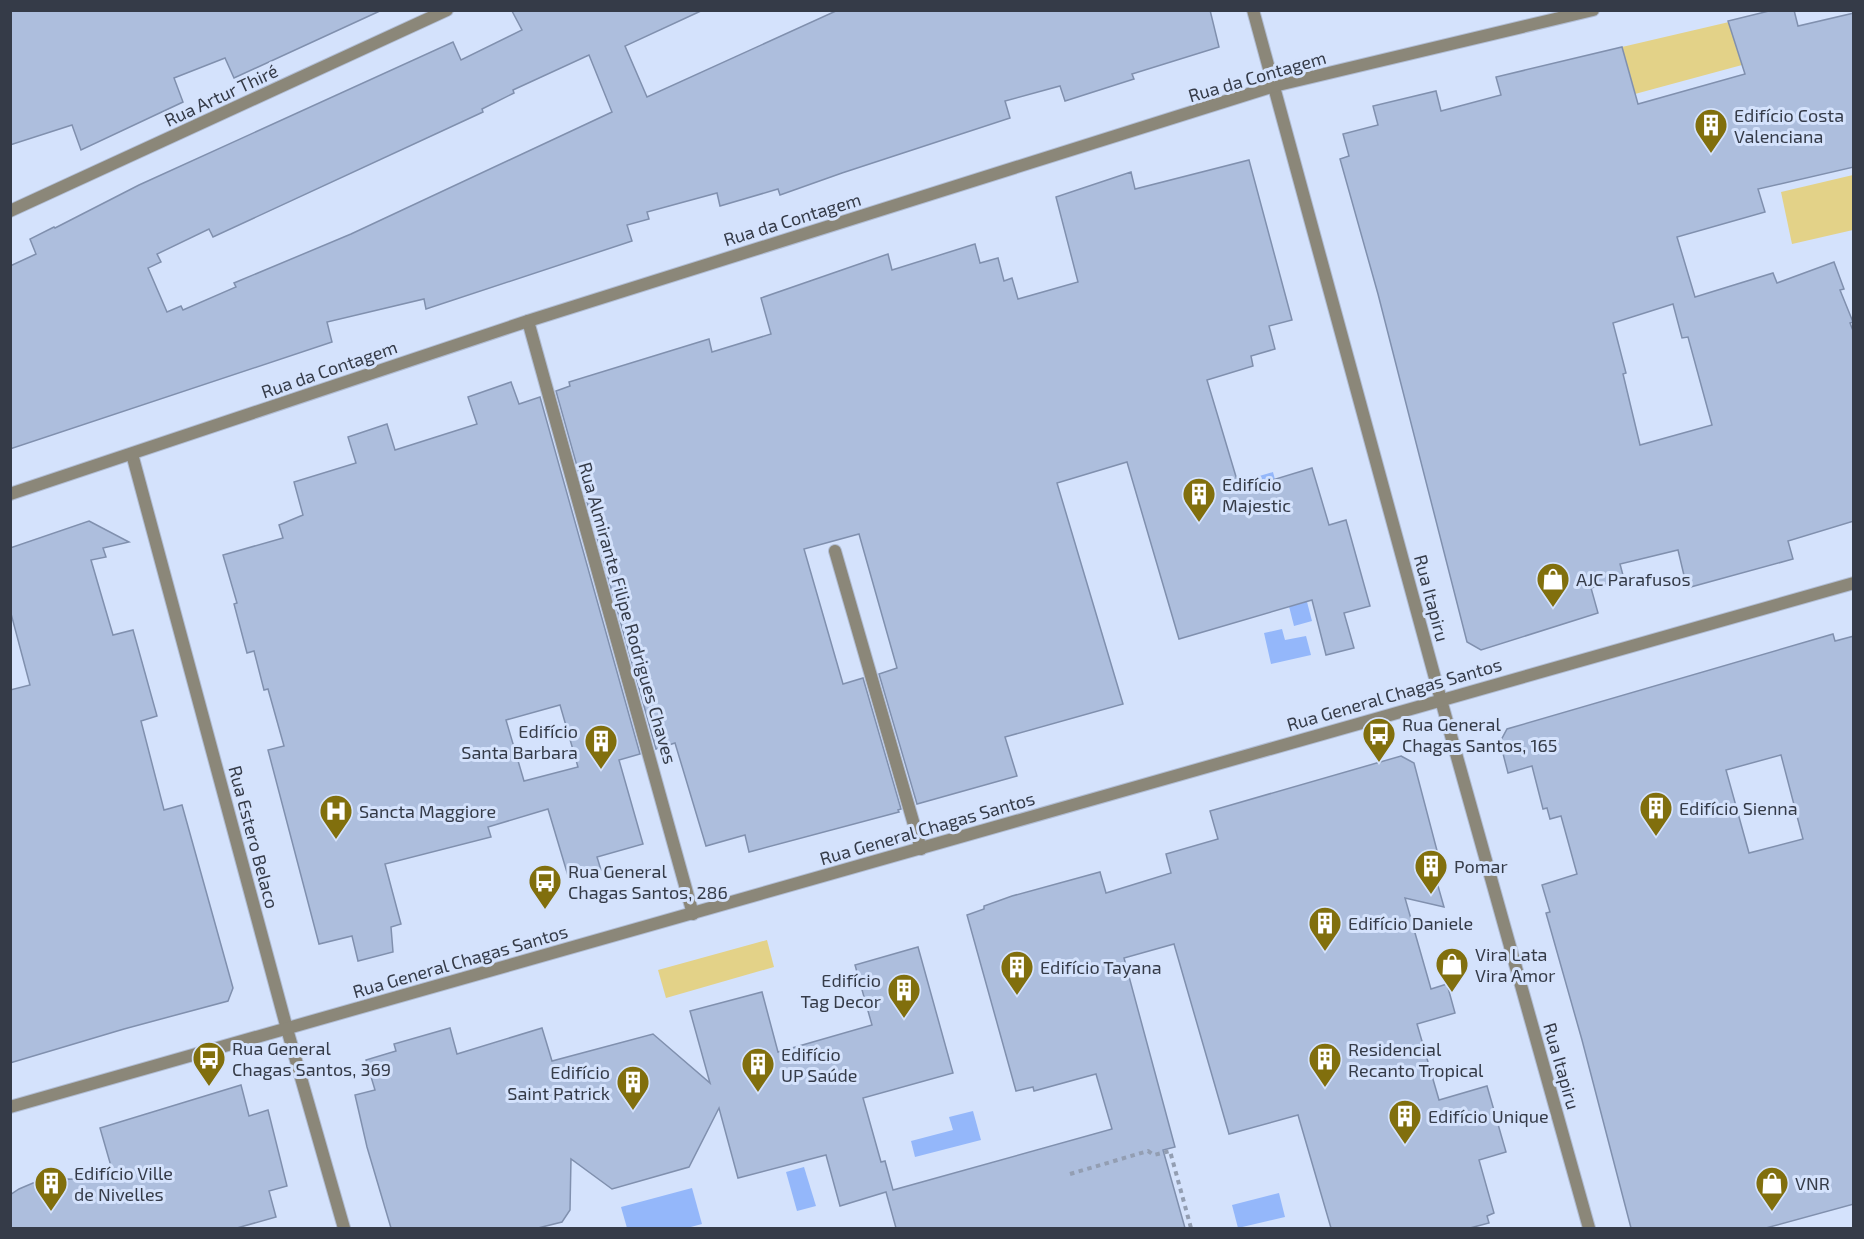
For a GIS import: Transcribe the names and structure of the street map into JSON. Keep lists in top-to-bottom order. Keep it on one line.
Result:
{"streets":{"street":["Rua da Contagem","Rua Artur Thiré","Rua Itapiru","Rua Almirante Filipe Rodrigues Chaves","Rua General Chagas Santos","Rua Estero Belaco"]},"crossings":[["Rua da Contagem","Rua Itapiru"],["Rua da Contagem","Rua Almirante Filipe Rodrigues Chaves"],["Rua da Contagem","Rua Estero Belaco"],["Rua Itapiru","Rua General Chagas Santos"],["Rua Almirante Filipe Rodrigues Chaves","Rua General Chagas Santos"],["Rua General Chagas Santos","Rua Estero Belaco"]],"places":{"building":["Edifício Costa Valenciana","Edifício Majestic","Edifício Santa Barbara","Edifício Sienna","Pomar","Edifício Daniele","Edifício Tayana","Edifício Tag Decor","Residencial Recanto Tropical","Edifício UP Saúde","Edifício Saint Patrick","Edifício Unique","Edifício Ville de Nivelles"],"shop":["AJC Parafusos","Vira Lata Vira Amor","VNR"],"bus stop":["Rua General Chagas Santos, 165","Rua General Chagas Santos, 286","Rua General Chagas Santos, 369"],"hospital":["Sancta Maggiore"]}}
